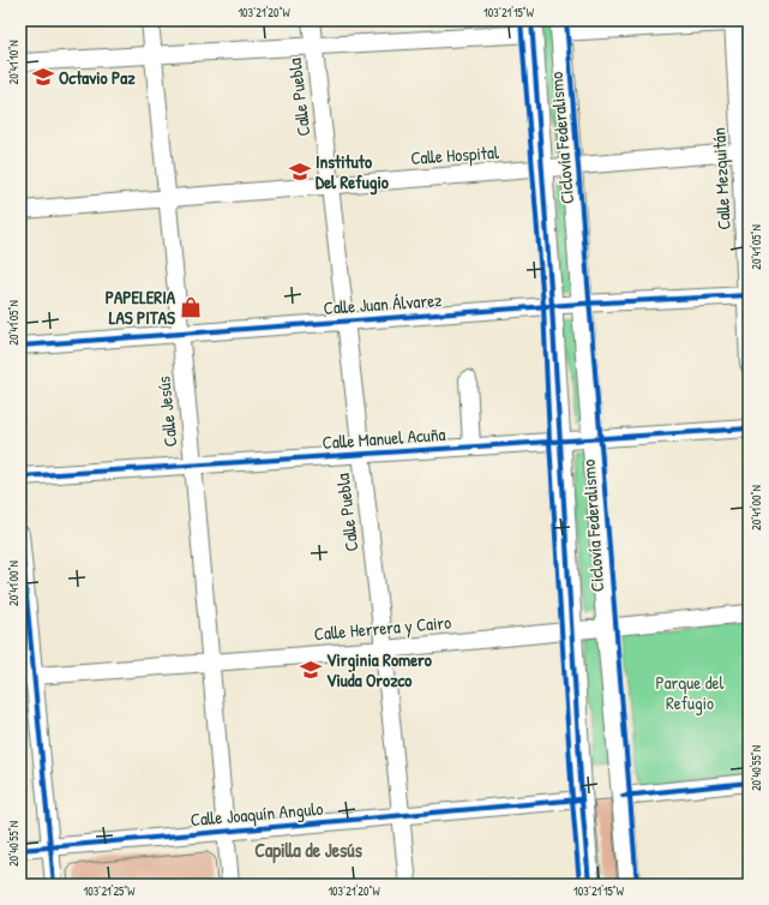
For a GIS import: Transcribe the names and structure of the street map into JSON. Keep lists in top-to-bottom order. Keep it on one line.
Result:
{"streets":{"street":["Calle Puebla","Calle Hospital","Calle Mezquitán","Calle Juan Álvarez","Calle Jesús","Calle Manuel Acuña","Calle Herrera y Cairo","Calle Joaquín Angulo"],"cycle path":["Ciclovía Federalismo"]},"crossings":[["Calle Puebla","Calle Hospital"],["Calle Puebla","Calle Juan Álvarez"],["Calle Puebla","Calle Manuel Acuña"],["Calle Puebla","Calle Herrera y Cairo"],["Calle Puebla","Calle Joaquín Angulo"],["Calle Hospital","Calle Mezquitán"],["Calle Hospital","Calle Jesús"],["Calle Mezquitán","Calle Juan Álvarez"],["Calle Juan Álvarez","Calle Jesús"],["Calle Jesús","Calle Manuel Acuña"],["Calle Jesús","Calle Herrera y Cairo"],["Calle Jesús","Calle Joaquín Angulo"]],"districts":["Capilla de Jesús"],"parks":["Parque del Refugio"],"places":{"school or university":["Octavio Paz","Instituto Del Refugio","Virginia Romero Viuda Orozco"],"shop":["PAPELERIA LAS PITAS"]},"coordinates":["103°21'20\"W","103°21'15\"W","20°41'10\"N","20°41'05\"N","20°41'00\"N","20°40'55\"N","103°21'25\"W"]}
